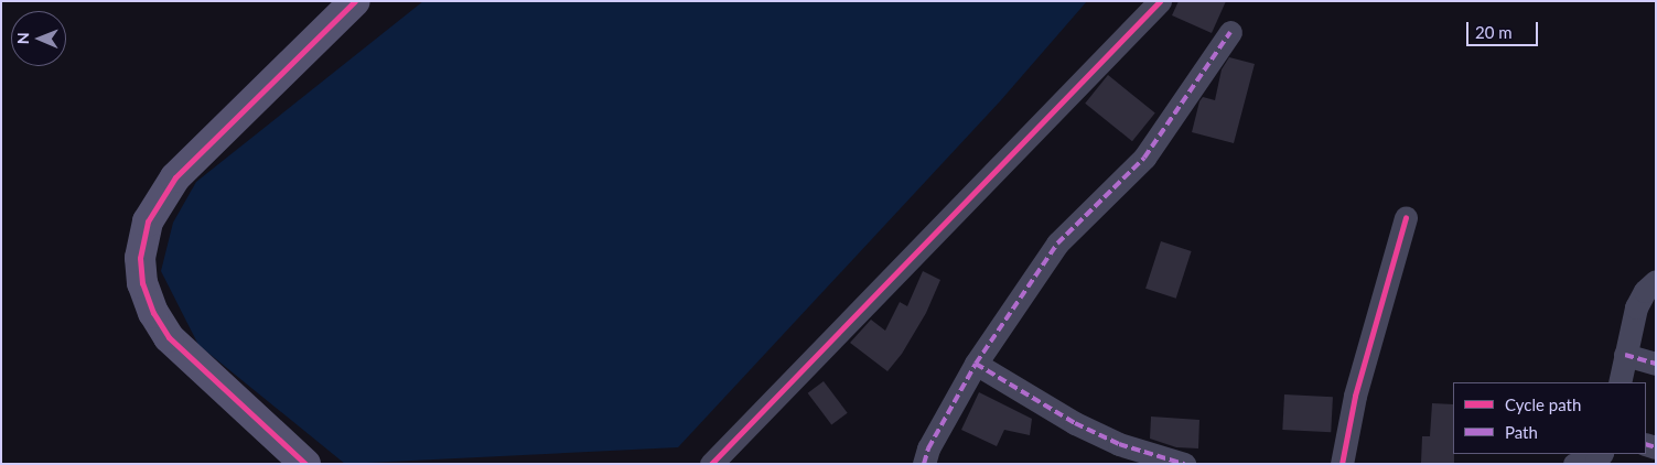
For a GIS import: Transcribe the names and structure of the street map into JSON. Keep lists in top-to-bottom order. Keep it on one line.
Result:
{"legend":["Cycle path","Path"],"scale_bar":"20 m","north":"left"}
